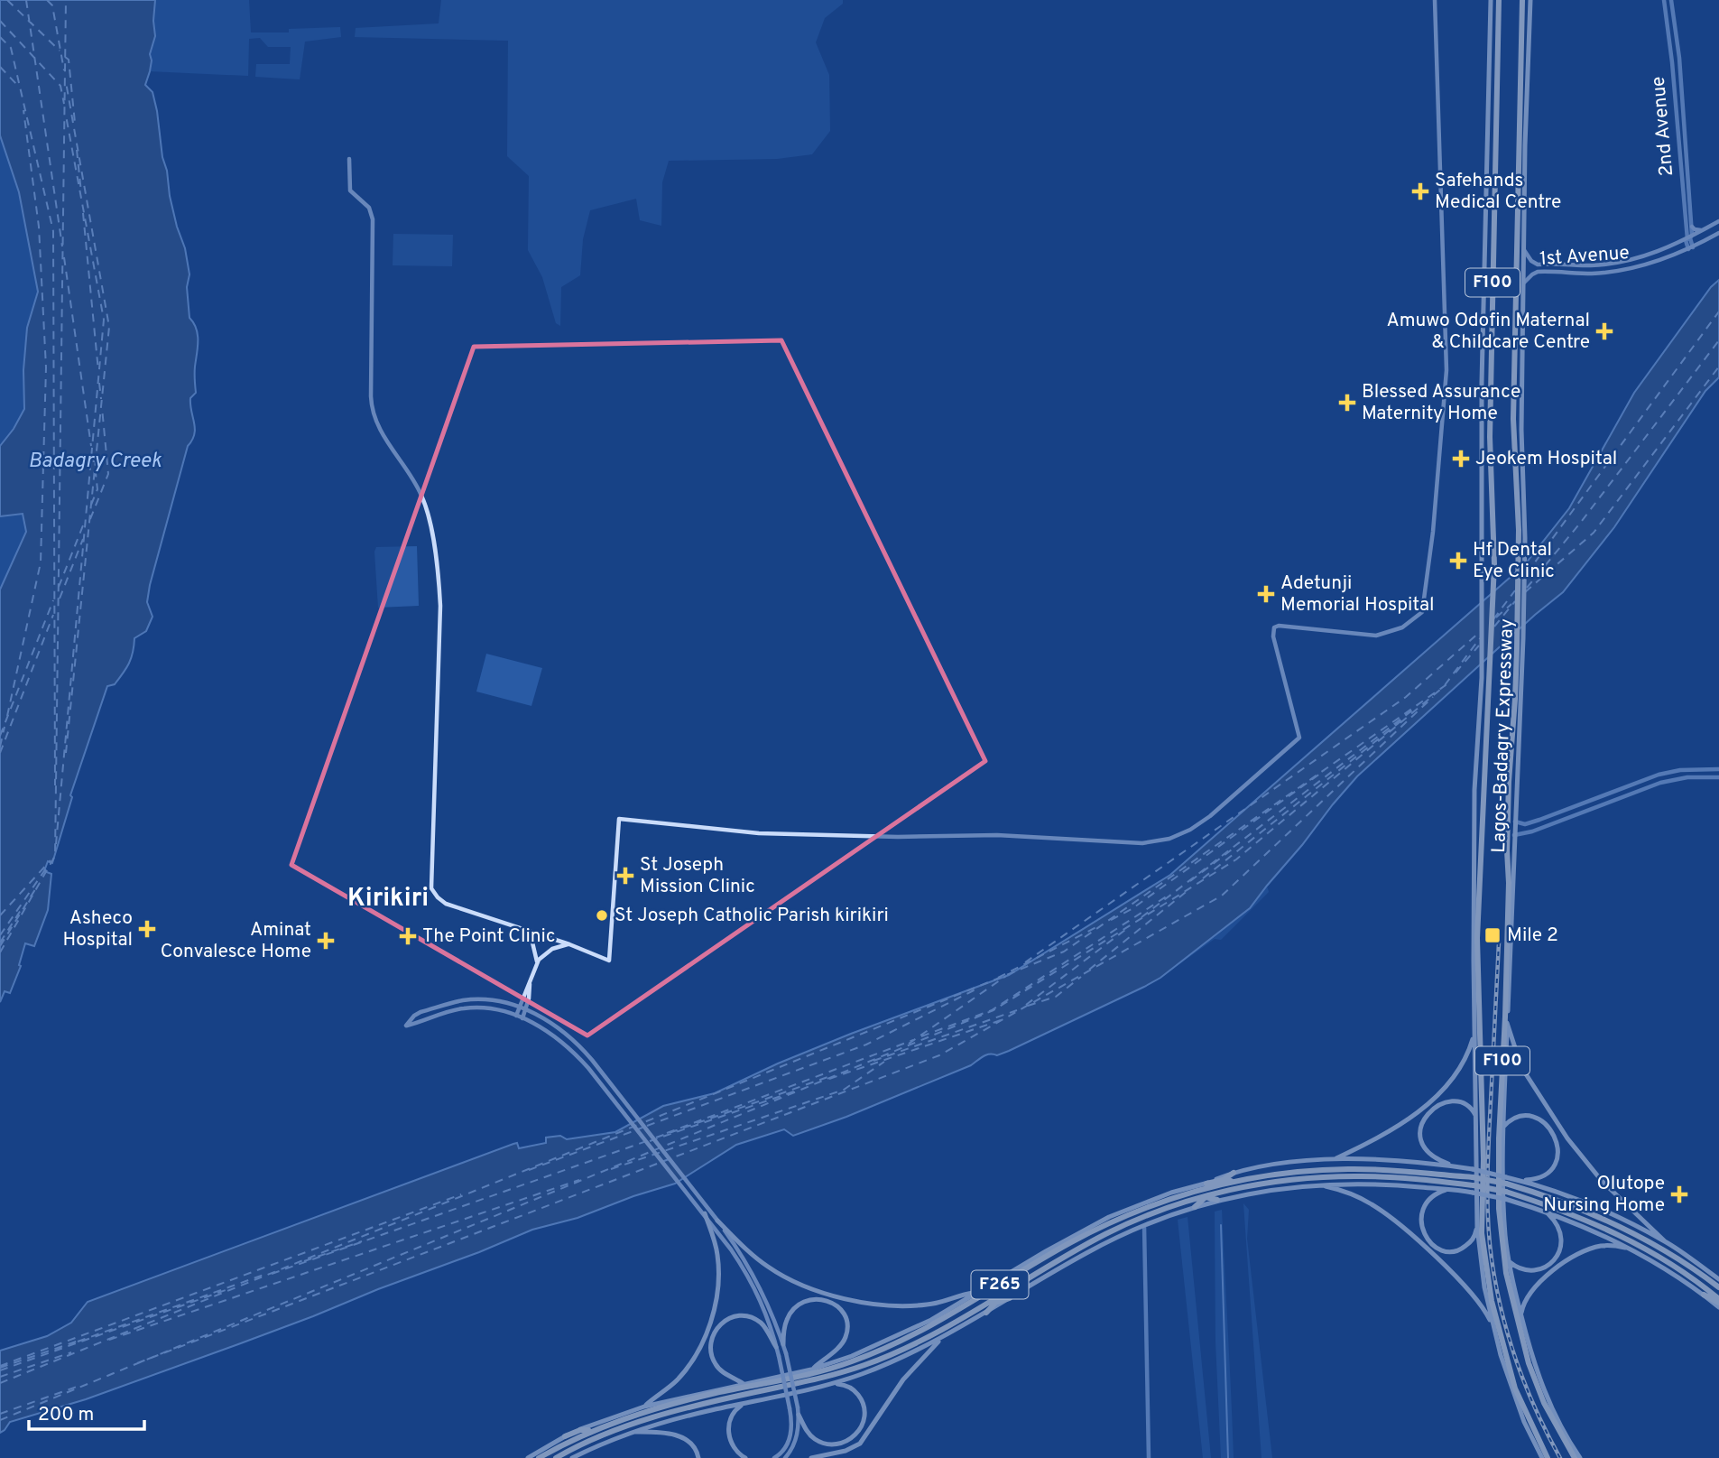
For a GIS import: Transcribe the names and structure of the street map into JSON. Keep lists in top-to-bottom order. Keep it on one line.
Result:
{"streets":{"highway":["F100","Lagos-Badagry Expressway","F265"],"main road":["1st Avenue"],"street":["2nd Avenue"]},"crossings":[["2nd Avenue","1st Avenue"],["1st Avenue","Lagos-Badagry Expressway"]],"districts":["Kirikiri"],"water":["Badagry Creek"],"places":{"health":["Safehands Medical Centre","Amuwo Odofin Maternal & Childcare Centre","Blessed Assurance Maternity Home","Jeokem Hospital","Hf Dental Eye Clinic","Adetunji Memorial Hospital","St Joseph Mission Clinic","Asheco Hospital","The Point Clinic","Aminat Convalesce Home","Olutope Nursing Home"],"other":["St Joseph Catholic Parish kirikiri"],"transit":["Mile 2"]},"scale_bar":"200 m"}
